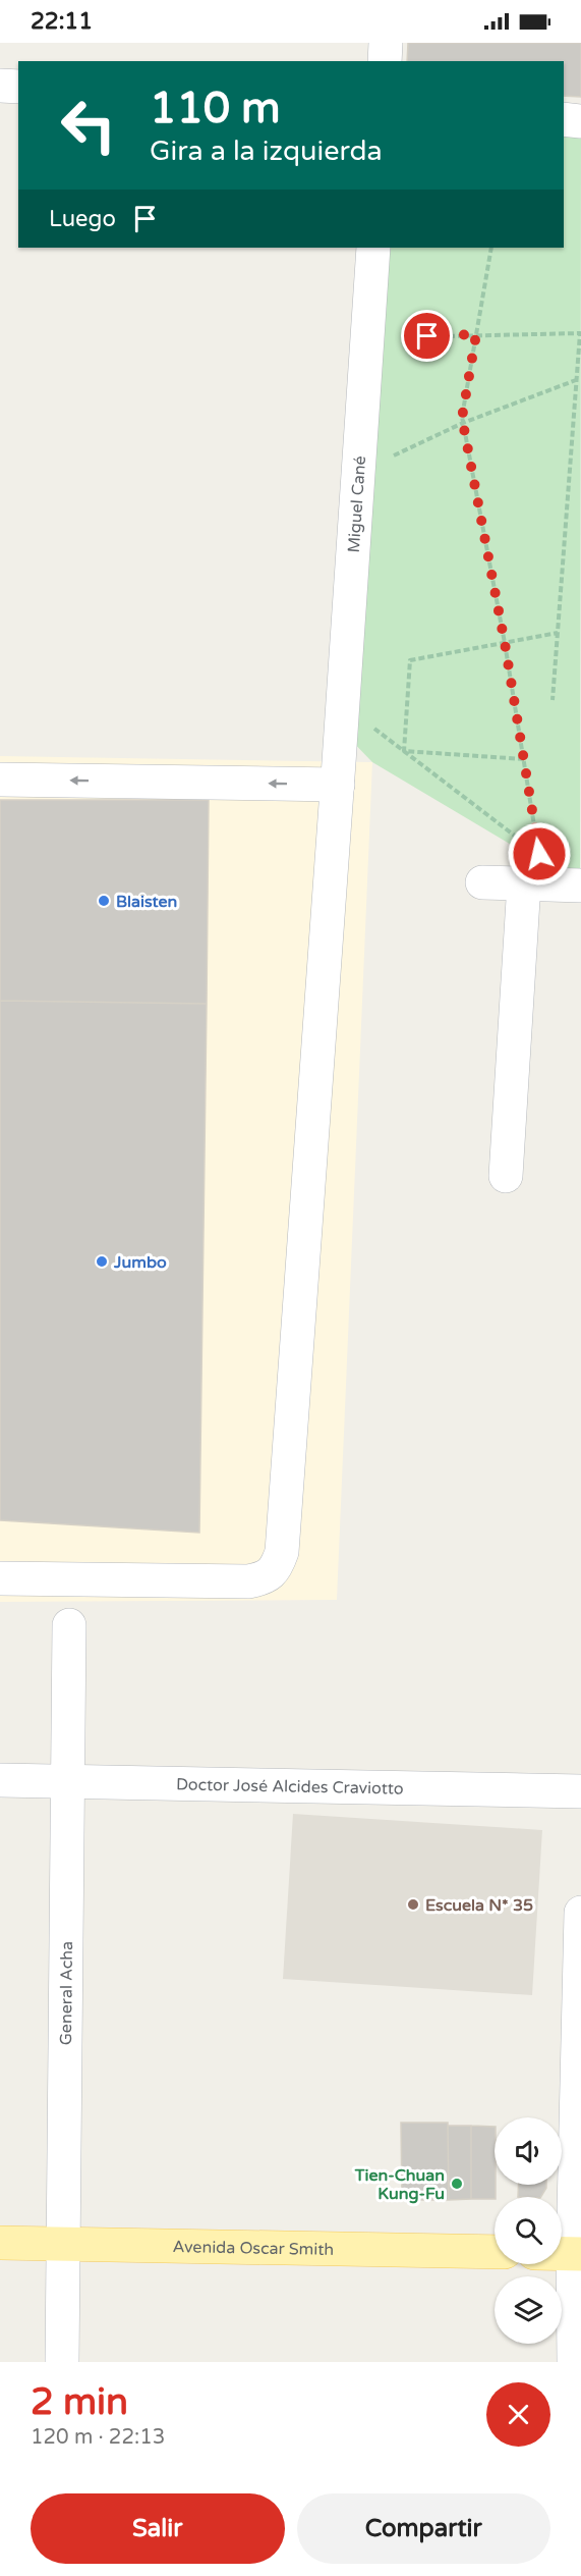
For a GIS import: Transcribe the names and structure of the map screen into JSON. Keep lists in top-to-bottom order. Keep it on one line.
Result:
{"streets":{"main road":["Avenida Oscar Smith"],"street":["Miguel Cané","Doctor José Alcides Craviotto","General Acha"]},"crossings":[["Doctor José Alcides Craviotto","General Acha"],["General Acha","Avenida Oscar Smith"]],"places":["Blaisten","Jumbo","Escuela N* 35","Tien-Chuan Kung-Fu"],"page":{"status":"22:11","turn":["110 m","Gira a la izquierda"],"then":"Luego","heading":["2 min","120 m · 22:13"],"buttons":["Salir","Compartir"]}}
